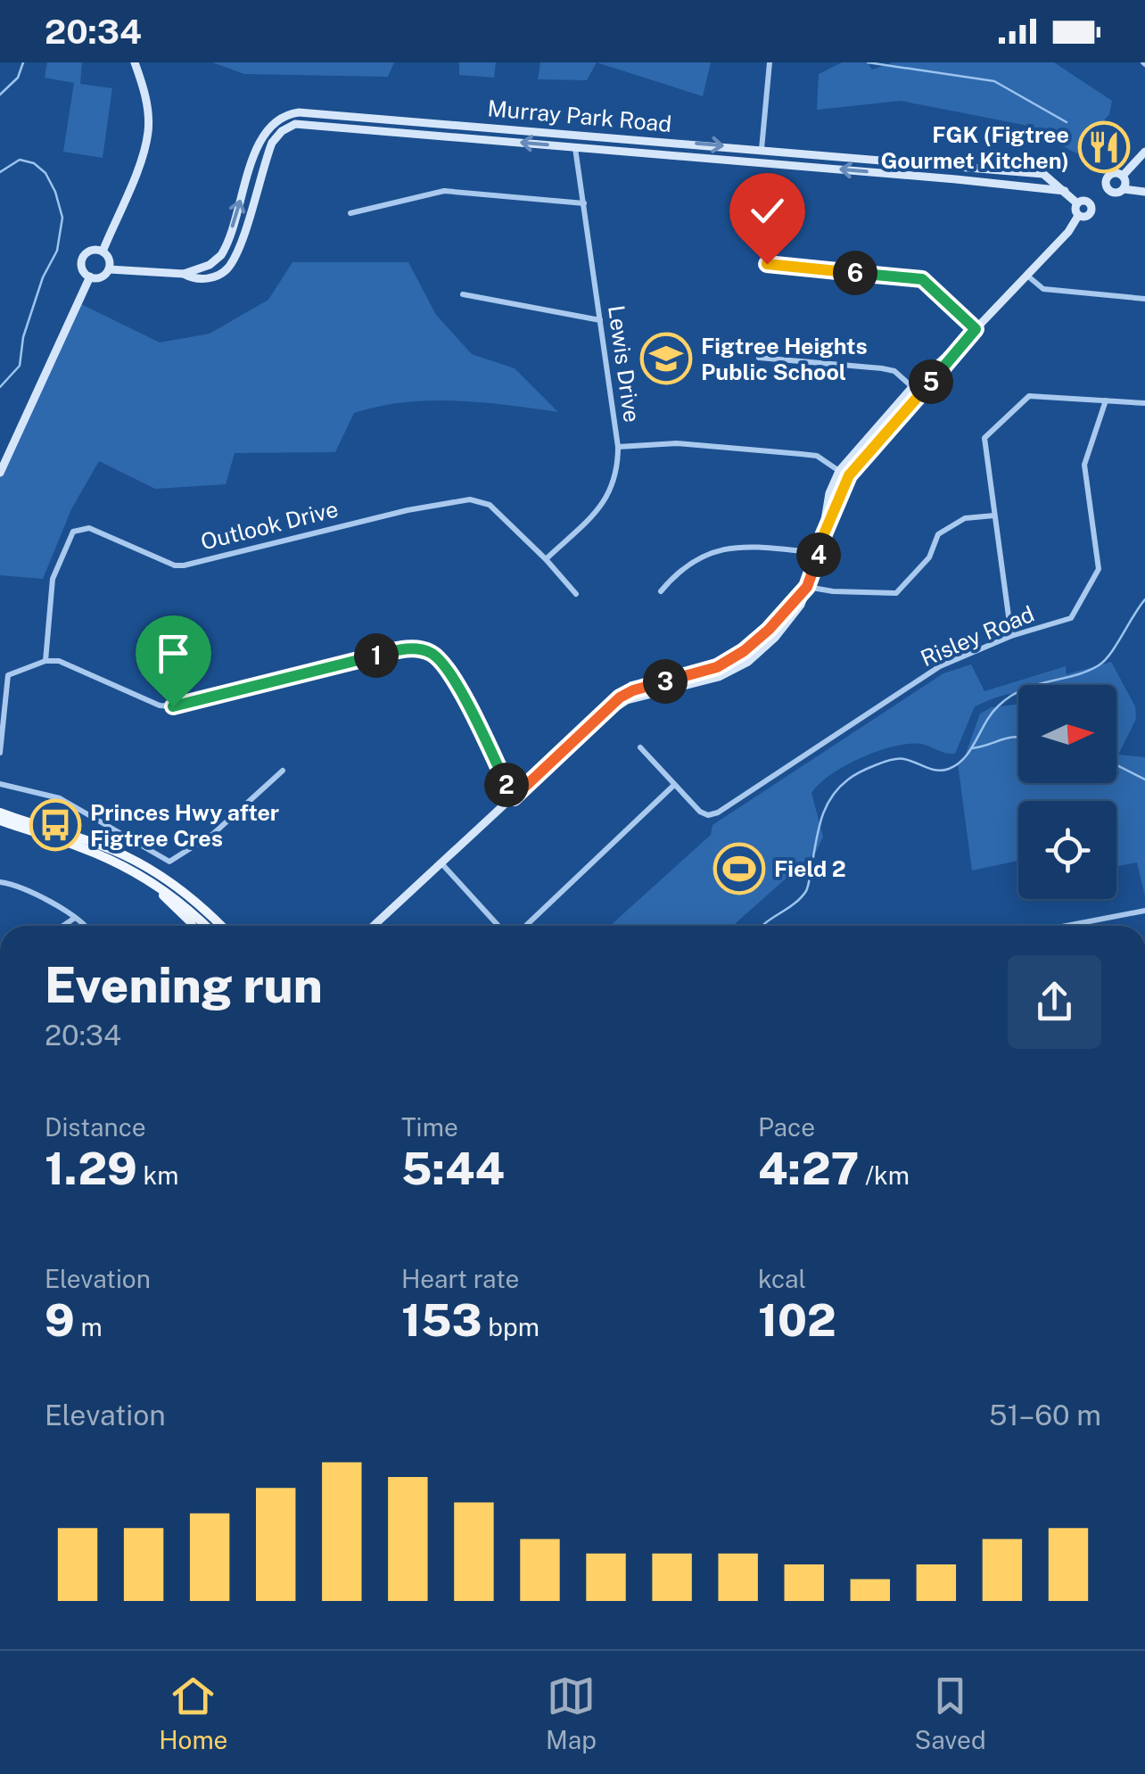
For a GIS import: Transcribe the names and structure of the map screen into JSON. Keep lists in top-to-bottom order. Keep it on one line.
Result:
{"streets":{"street":["Murray Park Road","Lewis Drive","Outlook Drive","Risley Road"]},"crossings":[["Murray Park Road","Lewis Drive"],["Lewis Drive","Outlook Drive"]],"places":{"restaurant":["FGK (Figtree Gourmet Kitchen)"],"school or university":["Figtree Heights Public School"],"bus stop":["Princes Hwy after Figtree Cres"],"sports":["Field 2"]},"north":"right","page":{"status":"20:34","pins":["6","5","4","1","3","2"],"heading":["Evening run","20:34"],"stats":[["Distance","1.29 km"],["Time","5:44"],["Pace","4:27 /km"],["Elevation","9 m"],["Heart rate","153 bpm"],["kcal","102"]],"chart":["Elevation","51–60 m"],"tabs":["Home","Map","Saved"]}}
